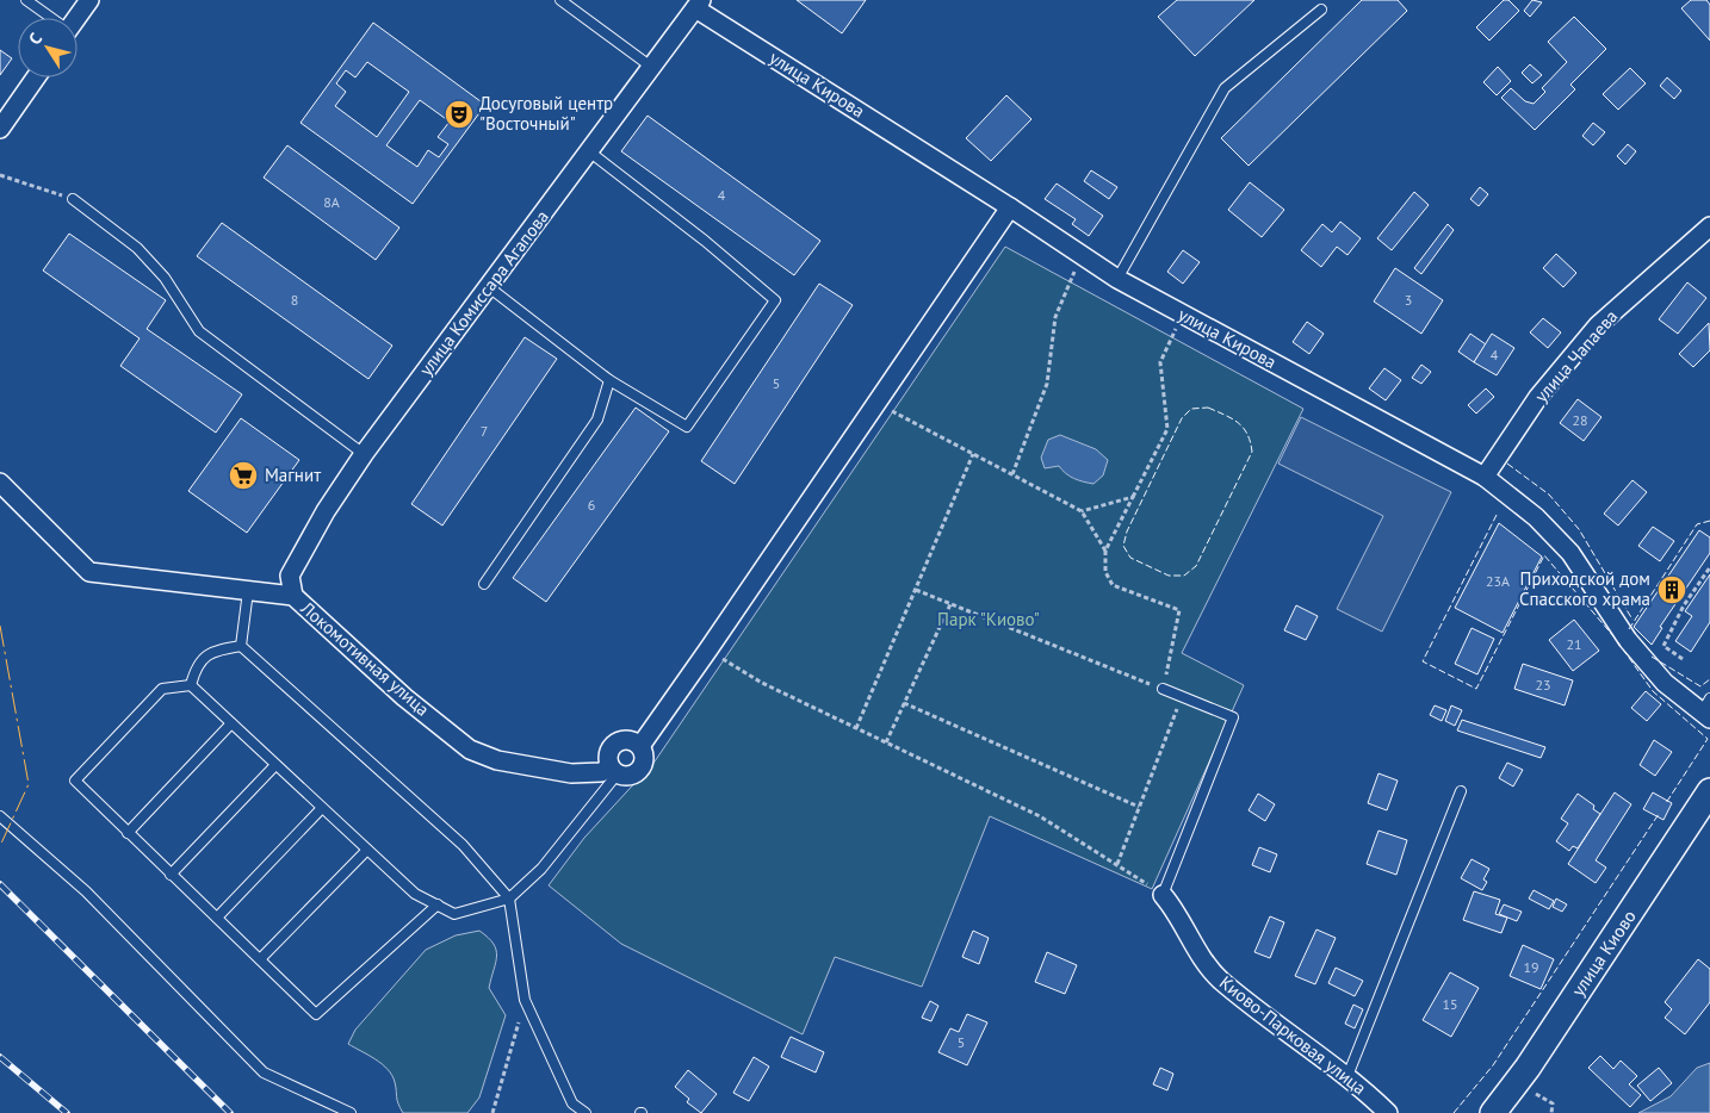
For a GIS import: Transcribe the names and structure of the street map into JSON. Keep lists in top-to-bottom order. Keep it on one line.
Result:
{"streets":{"main road":["улица Киово"],"street":["улица Кирова","улица Комиссара Агапова","улица Чапаева","Локомотивная улица","Киово-Парковая улица"]},"crossings":[["улица Кирова","улица Комиссара Агапова"],["улица Кирова","улица Чапаева"],["улица Комиссара Агапова","Локомотивная улица"]],"parks":["Парк \"Киово\""],"places":{"theatre":["Досуговый центр \"Восточный\""],"supermarket":["Магнит"],"building":["Приходской дом Спасского храма"]},"house_numbers":["4","8А","8","3","4","5","28","7","6","23А","21","23","19","15","5"],"north":"top left"}
